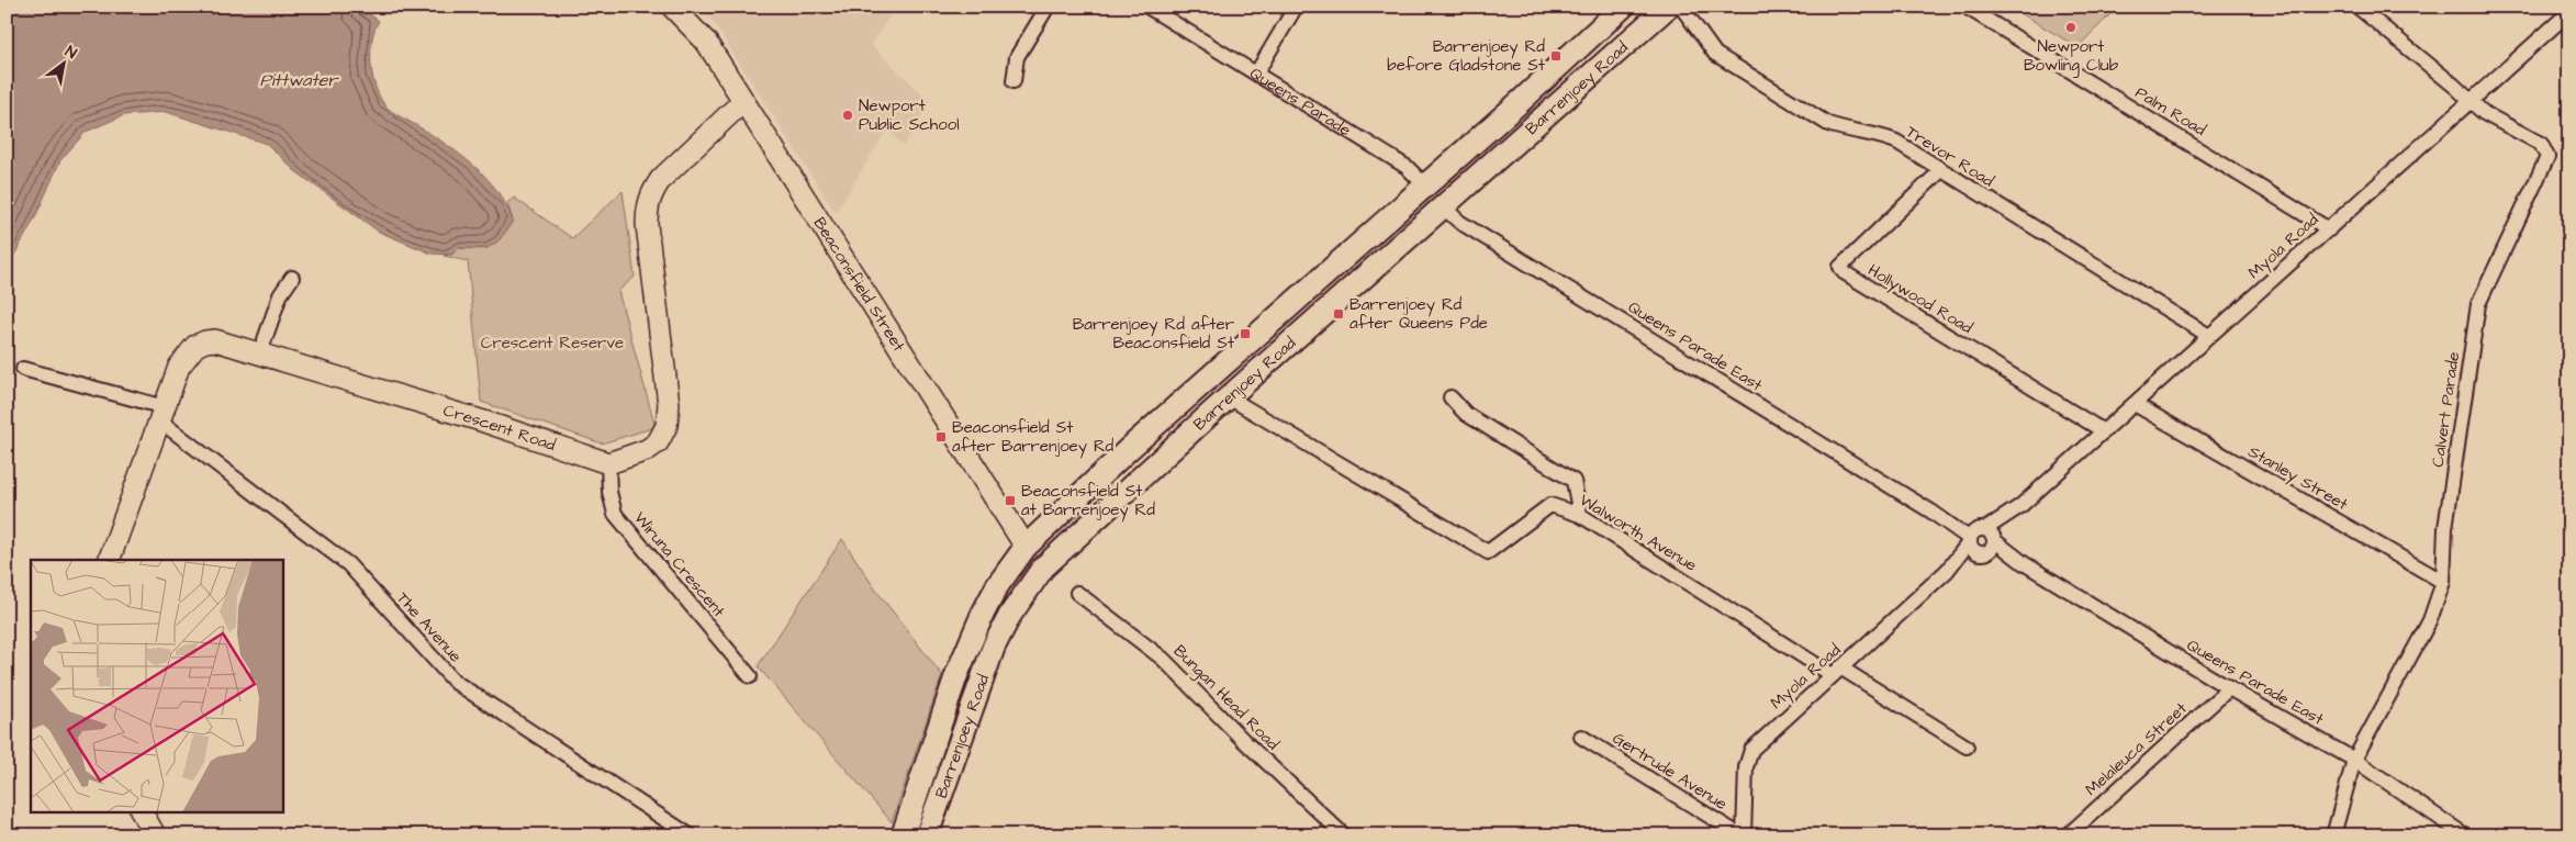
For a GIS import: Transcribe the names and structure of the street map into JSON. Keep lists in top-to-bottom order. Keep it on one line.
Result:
{"streets":{"main road":["Barrenjoey Road","Queens Parade","Beaconsfield Street"],"street":["Palm Road","Trevor Road","Myola Road","Hollywood Road","Queens Parade East","Calvert Parade","Crescent Road","Stanley Street","Walworth Avenue","Wiruna Crescent","The Avenue","Bungan Head Road","Melaleuca Street","Gertrude Avenue"]},"crossings":[["Barrenjoey Road","Queens Parade"],["Barrenjoey Road","Beaconsfield Street"],["Barrenjoey Road","Queens Parade East"],["Barrenjoey Road","Walworth Avenue"],["Queens Parade","Queens Parade East"],["Palm Road","Myola Road"],["Trevor Road","Myola Road"],["Trevor Road","Hollywood Road"],["Myola Road","Hollywood Road"],["Myola Road","Queens Parade East"],["Myola Road","Calvert Parade"],["Myola Road","Stanley Street"],["Myola Road","Walworth Avenue"],["Myola Road","Gertrude Avenue"],["Queens Parade East","Calvert Parade"],["Queens Parade East","Melaleuca Street"],["Calvert Parade","Stanley Street"],["Crescent Road","Wiruna Crescent"],["Crescent Road","The Avenue"]],"water":["Pittwater"],"parks":["Crescent Reserve"],"places":{"other":["Newport Bowling Club","Newport Public School"],"transit":["Barrenjoey Rd before Gladstone St","Barrenjoey Rd after Queens Pde","Barrenjoey Rd after Beaconsfield St","Beaconsfield St after Barrenjoey Rd","Beaconsfield St at Barrenjoey Rd"]},"north":"top right"}
